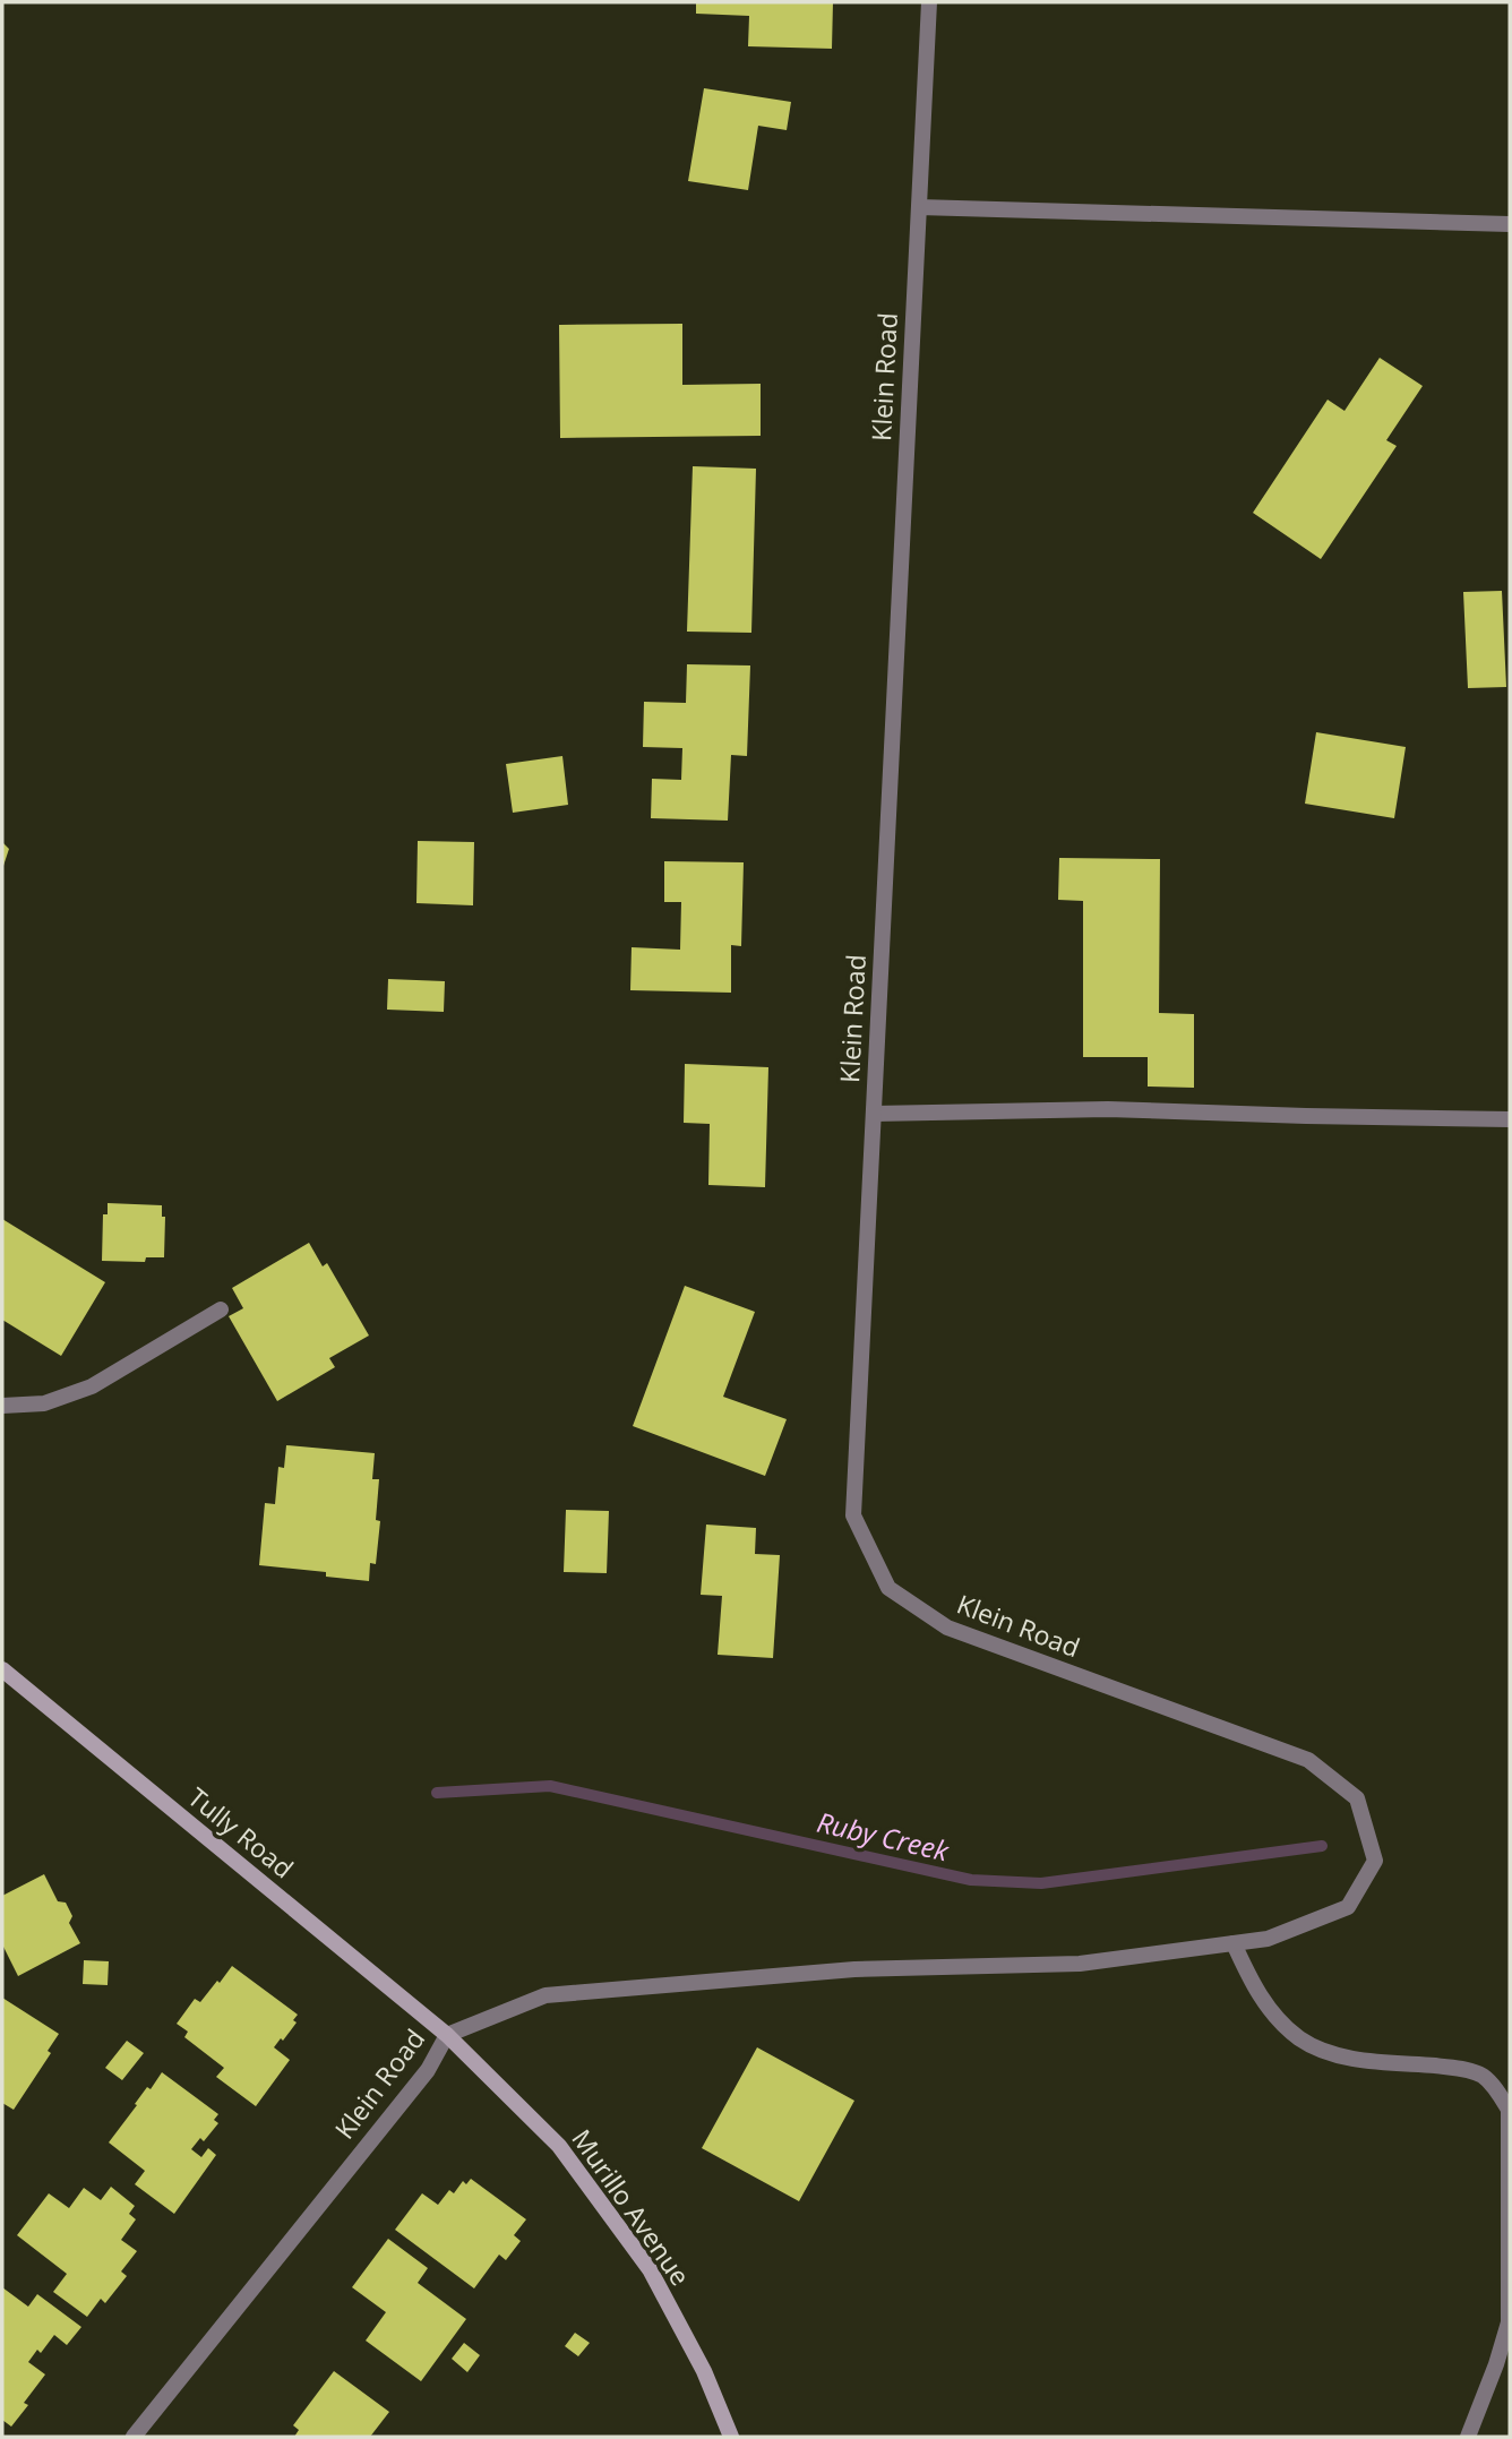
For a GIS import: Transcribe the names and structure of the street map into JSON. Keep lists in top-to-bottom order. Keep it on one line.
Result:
{"streets":{"street":["Klein Road","Tully Road","Murillo Avenue"]},"crossings":[["Klein Road","Tully Road"],["Klein Road","Murillo Avenue"],["Tully Road","Murillo Avenue"]],"water":["Ruby Creek"]}
